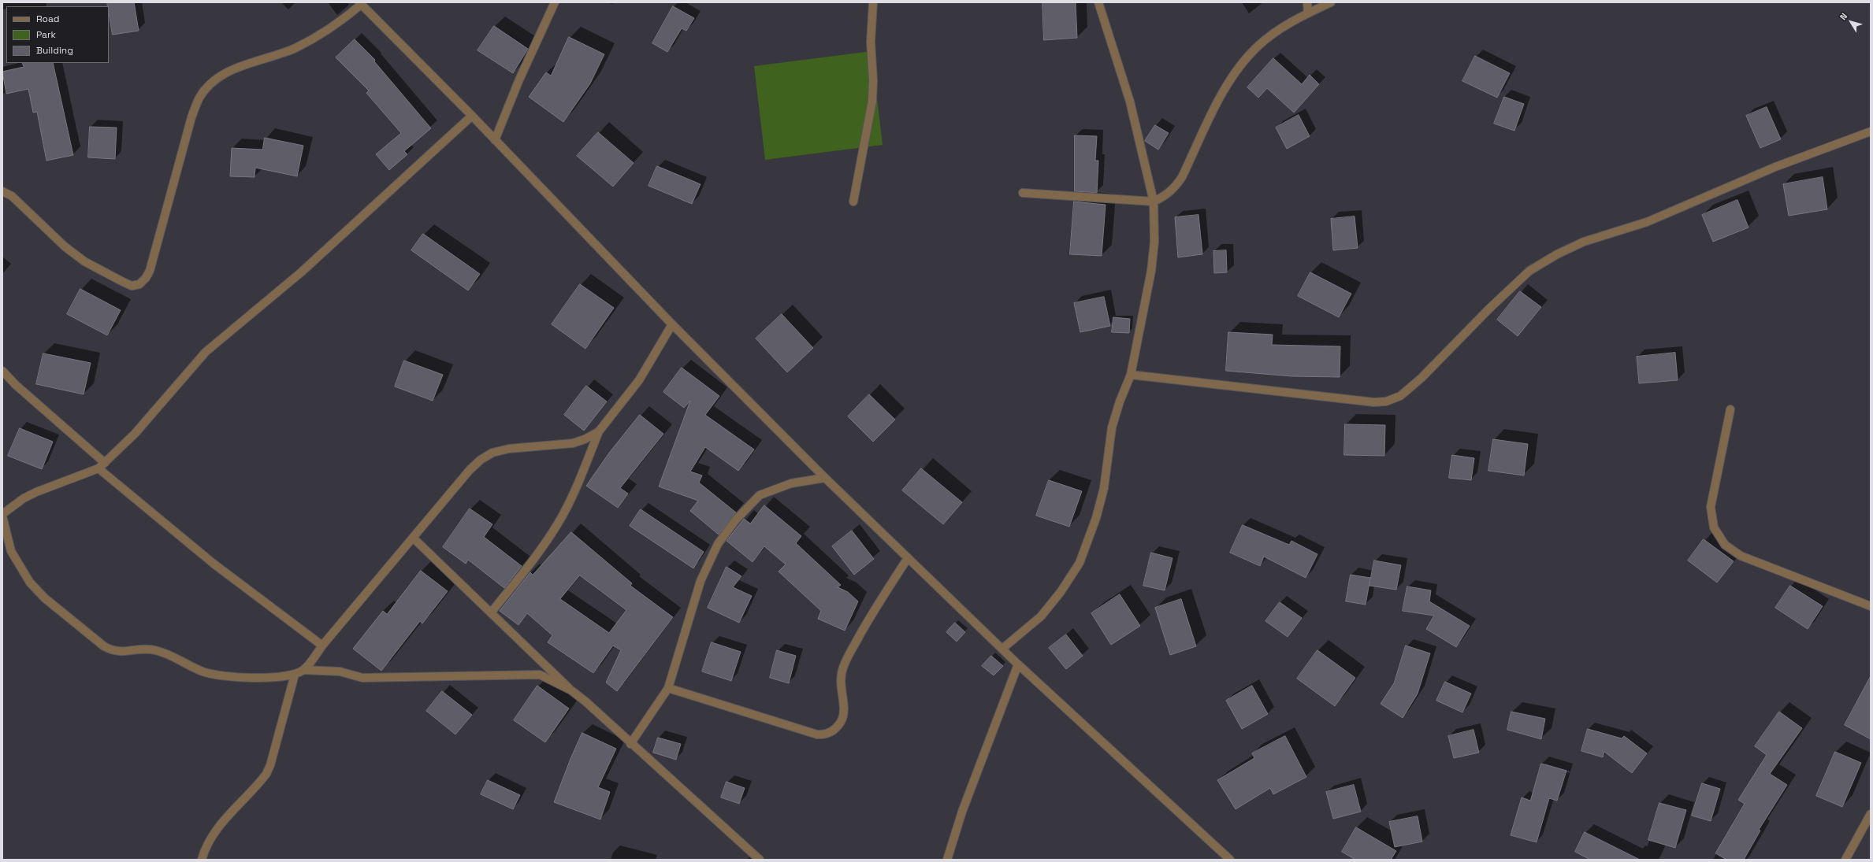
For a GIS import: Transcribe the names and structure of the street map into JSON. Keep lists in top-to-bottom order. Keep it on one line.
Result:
{"legend":["Road","Park","Building"],"north":"top left"}
